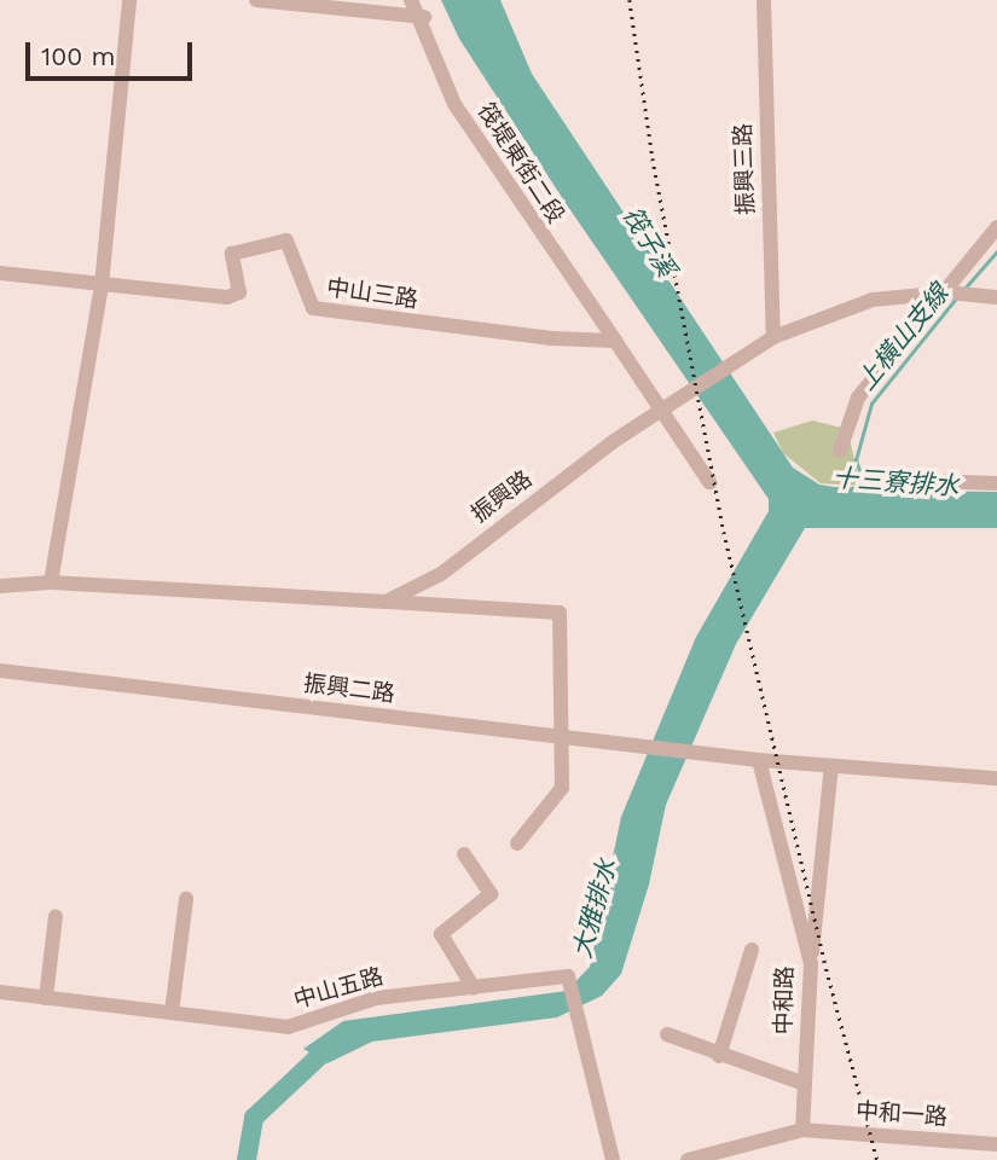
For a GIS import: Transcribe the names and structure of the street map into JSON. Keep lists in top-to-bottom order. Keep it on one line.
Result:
{"streets":{"street":["筏堤東街二段","振興三路","中山三路","振興路","振興二路","中山五路","中和路","中和一路"]},"crossings":[["筏堤東街二段","中山三路"],["振興三路","振興路"],["振興二路","中和路"],["中和路","中和一路"]],"water":["筏子溪","上橫山支線","十三寮排水","大雅排水"],"scale_bar":"100 m"}
